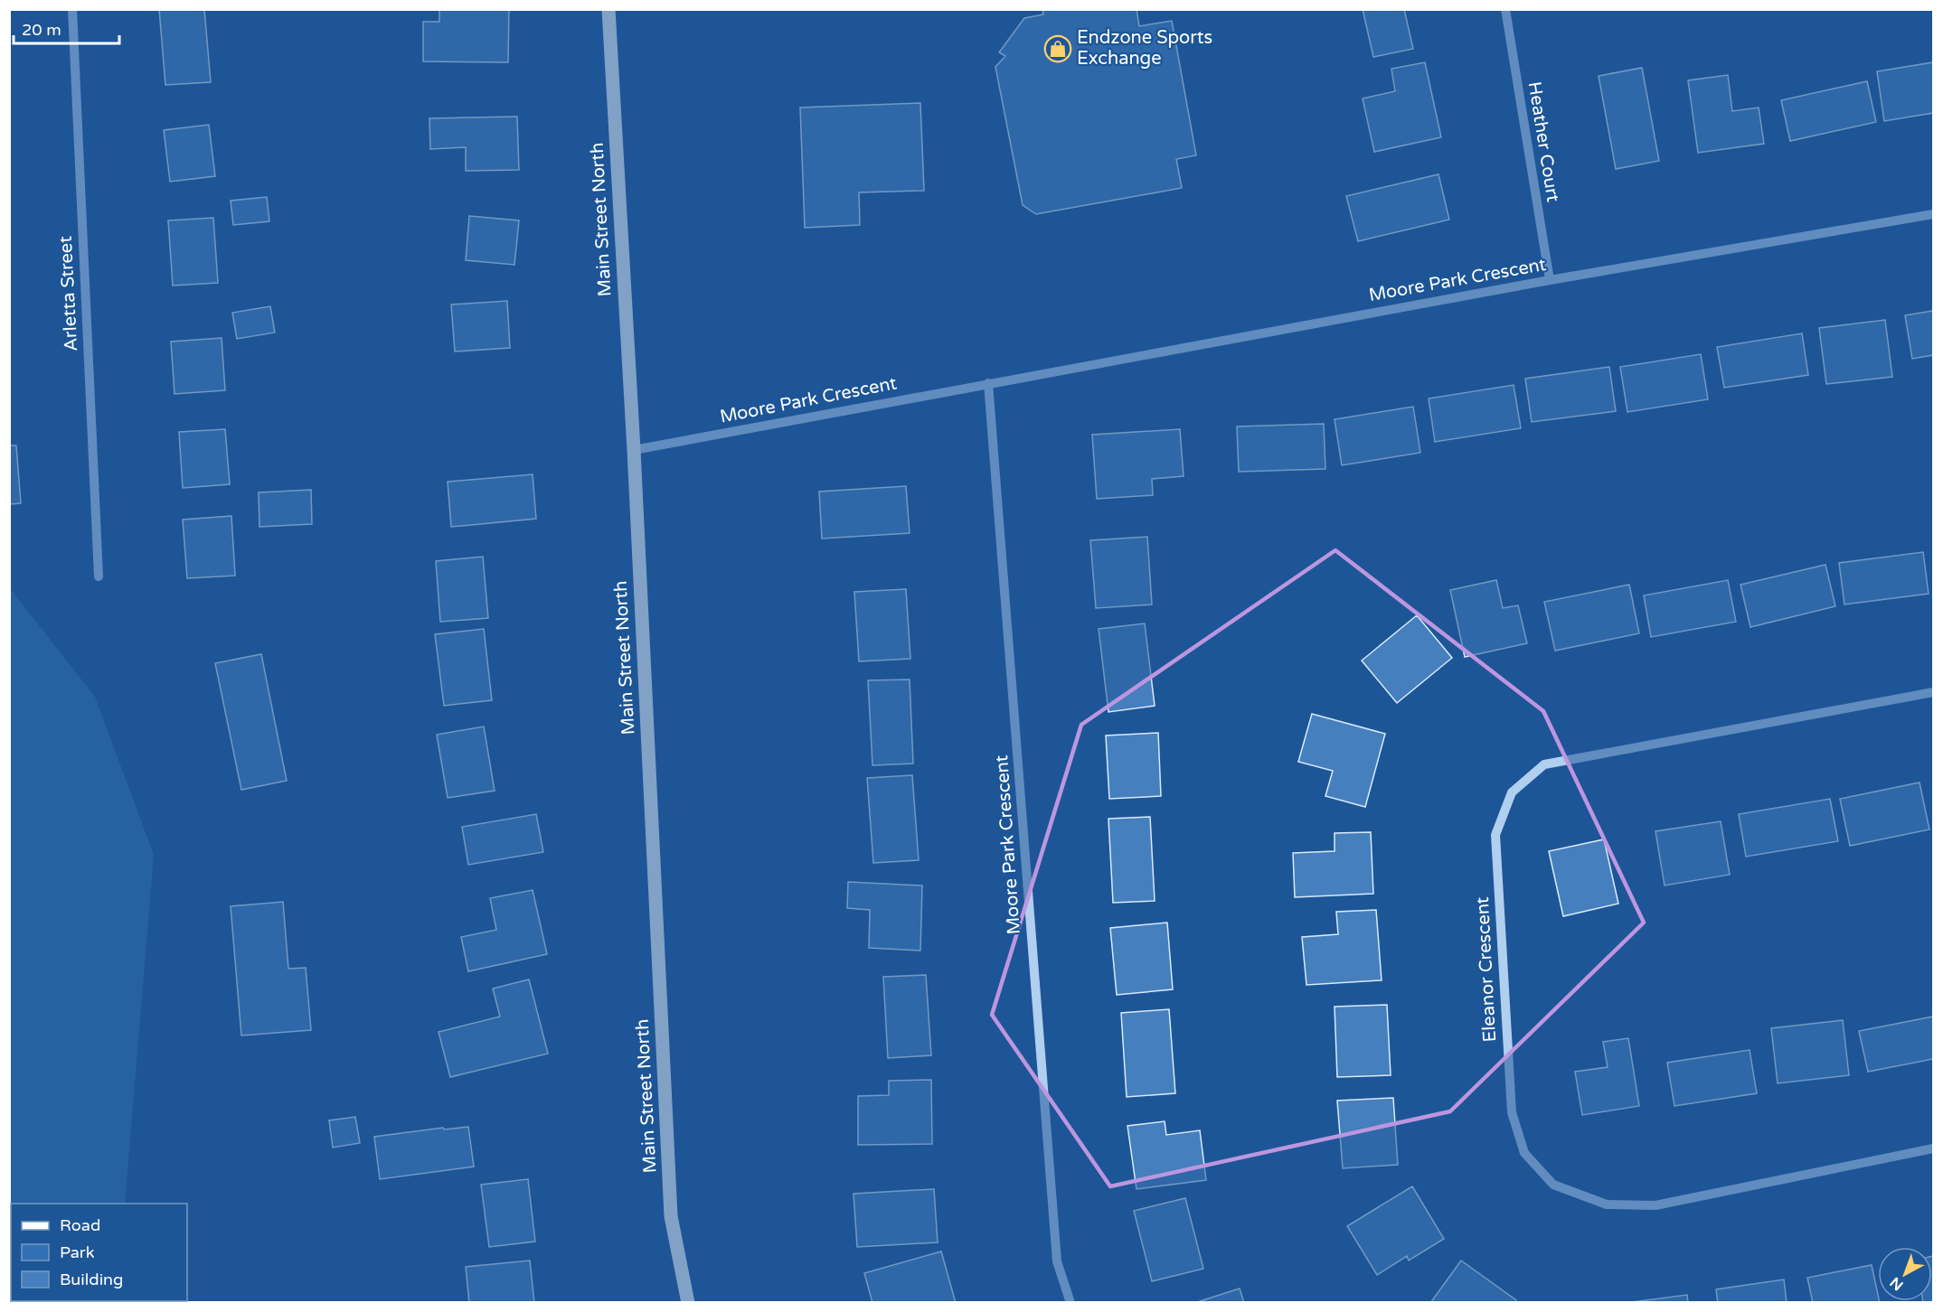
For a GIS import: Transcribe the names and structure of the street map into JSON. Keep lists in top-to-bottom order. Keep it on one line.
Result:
{"streets":{"main road":["Main Street North"],"street":["Heather Court","Moore Park Crescent","Arletta Street","Eleanor Crescent"]},"crossings":[["Heather Court","Moore Park Crescent"],["Main Street North","Moore Park Crescent"]],"places":{"shop":["Endzone Sports Exchange"]},"legend":["Road","Park","Building"],"scale_bar":"20 m","north":"bottom left"}
